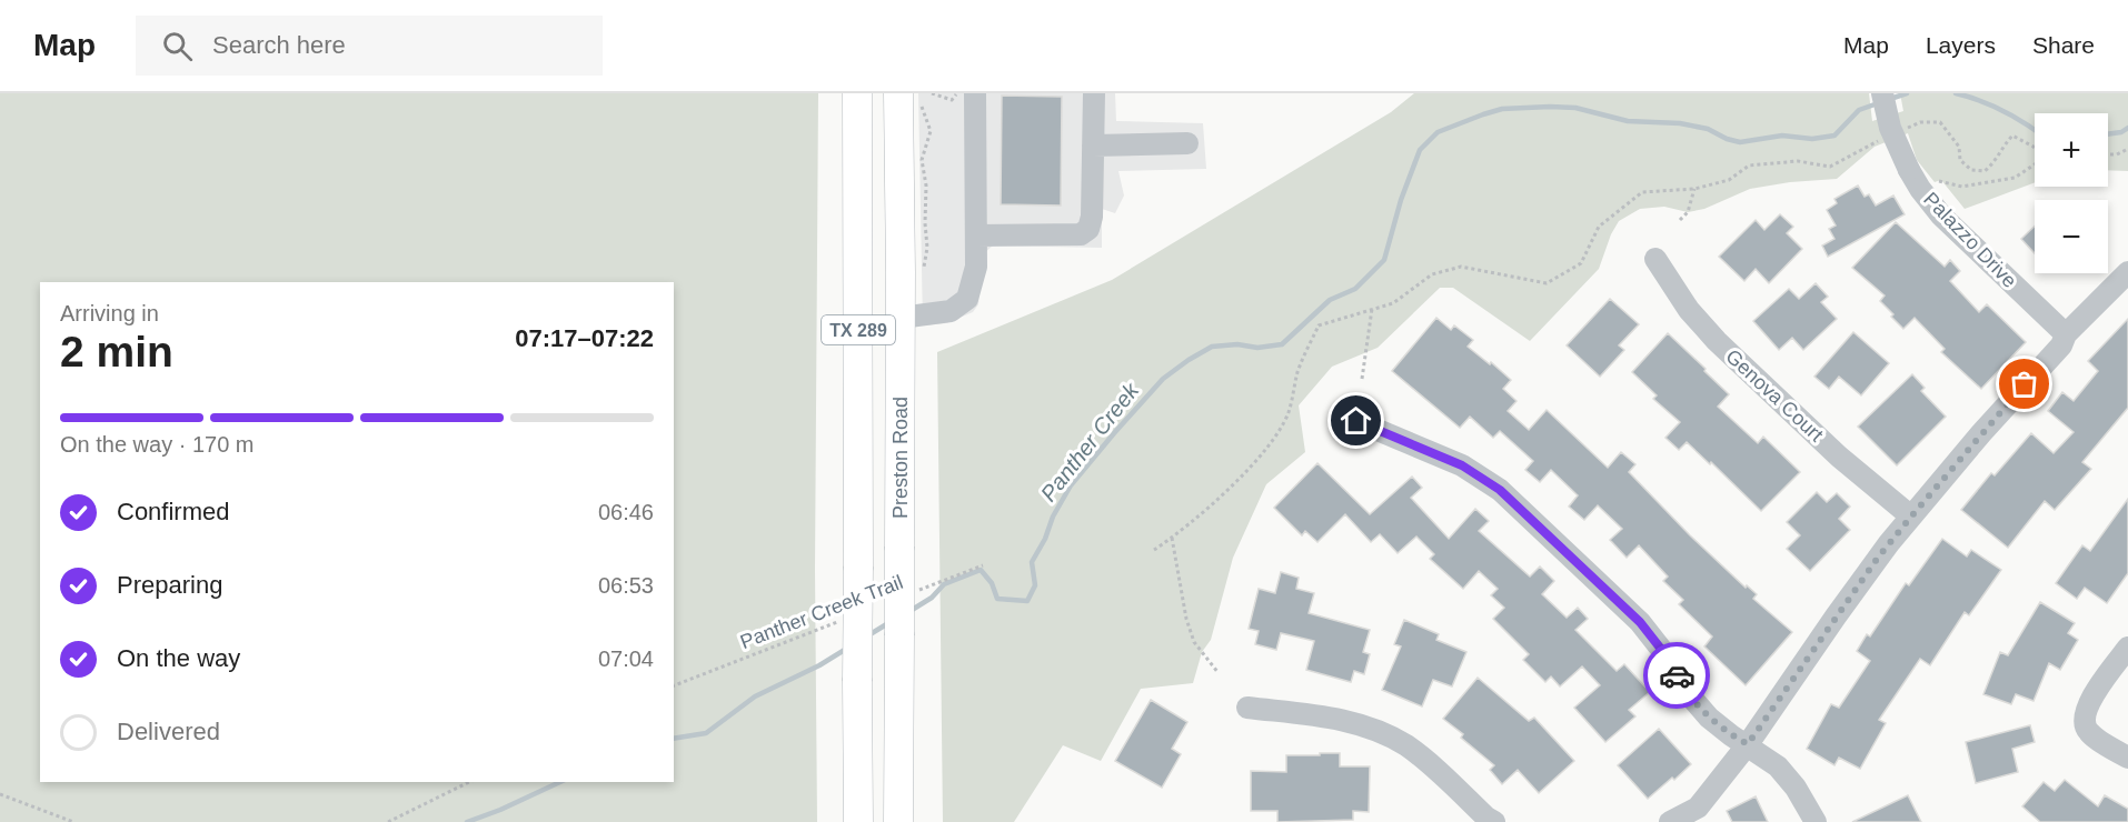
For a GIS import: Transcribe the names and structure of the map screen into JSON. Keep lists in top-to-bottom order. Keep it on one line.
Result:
{"streets":{"main road":["TX 289","Preston Road"],"street":["Palazzo Drive","Genova Court"],"path":["Panther Creek Trail"]},"water":["Panther Creek"],"page":{"header":"Map","search":"Search here","nav":["Map","Layers","Share"],"map_buttons":["+","−"],"heading":["2 min","Arriving in","07:17–07:22"],"bar":"On the way · 170 m","list":[["Confirmed","06:46"],["Preparing","06:53"],["On the way","07:04"],"Delivered"]}}
